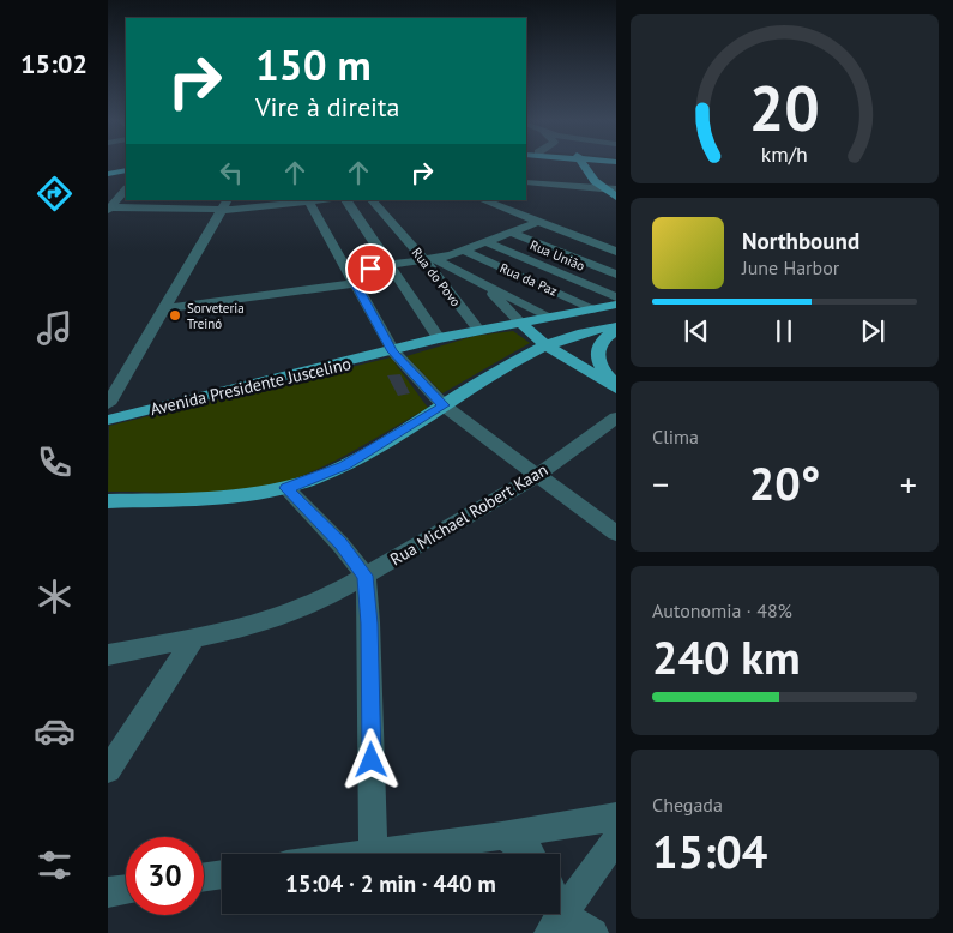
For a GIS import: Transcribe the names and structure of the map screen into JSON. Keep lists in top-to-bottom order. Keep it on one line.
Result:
{"streets":{"main road":["Avenida Presidente Juscelino"],"street":["Rua União","Rua do Povo","Rua da Paz","Rua Michael Robert Kaan"]},"crossings":[["Rua do Povo","Avenida Presidente Juscelino"],["Rua da Paz","Avenida Presidente Juscelino"]],"places":["Sorveteria Treinó"],"page":{"tabs":"15:02","turn":["150 m","Vire à direita"],"song":["Northbound","June Harbor"],"tile":["Clima",["Autonomia · 48%","240 km"],["Chegada","15:04"]],"heat":["−","20°","+"],"limit":"30","trip":"15:04 · 2 min · 440 m","gauge":["20","km/h"]}}
